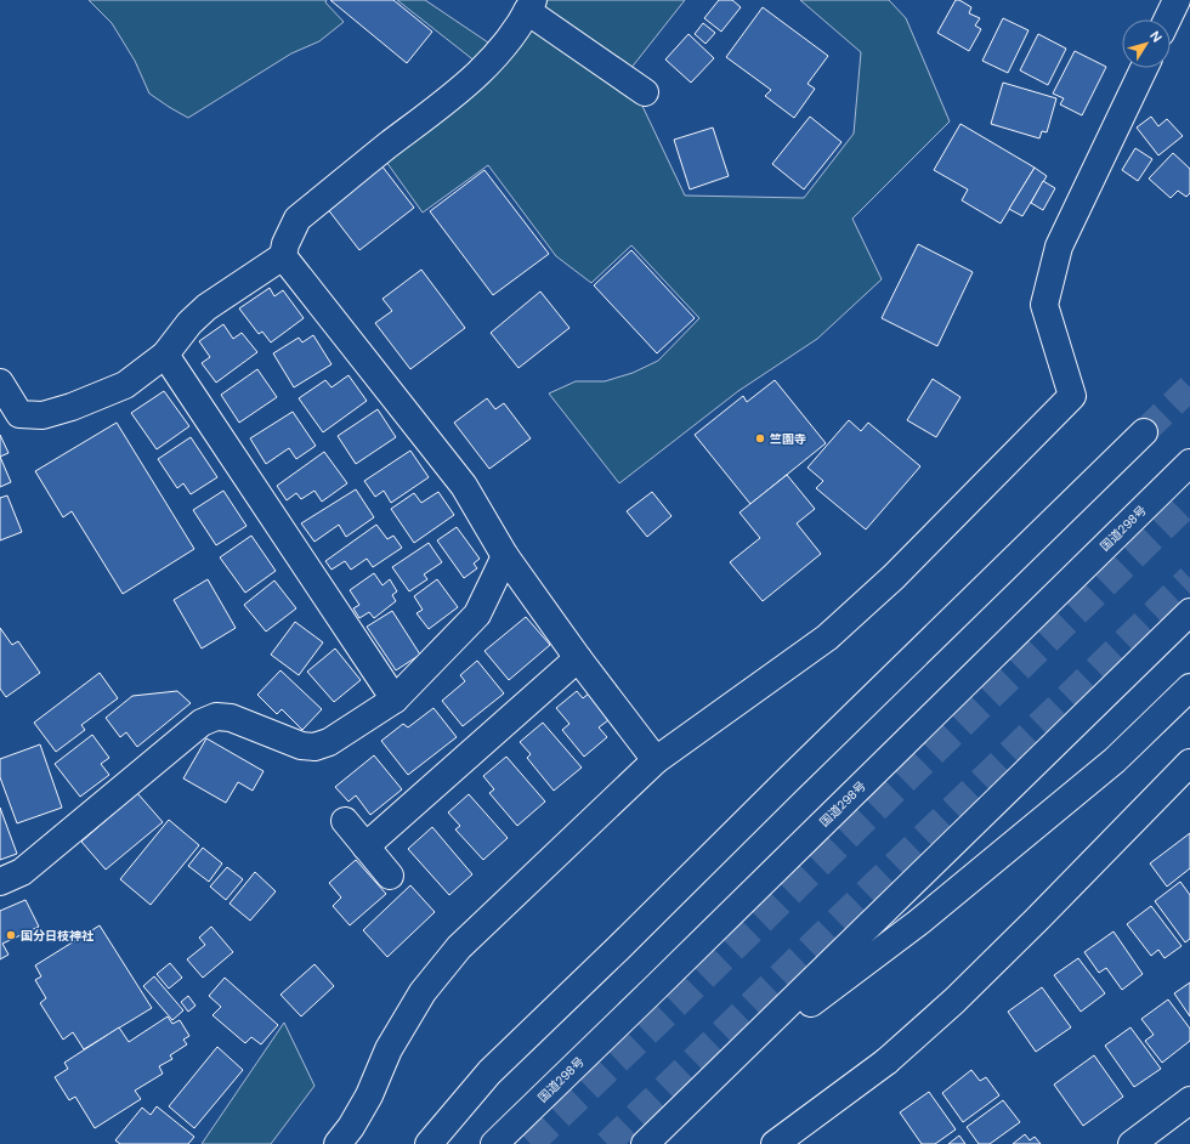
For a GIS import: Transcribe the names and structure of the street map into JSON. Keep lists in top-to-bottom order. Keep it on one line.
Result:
{"streets":{"main road":["国道298号"]},"places":["竺園寺","国分日枝神社"],"north":"top right"}
